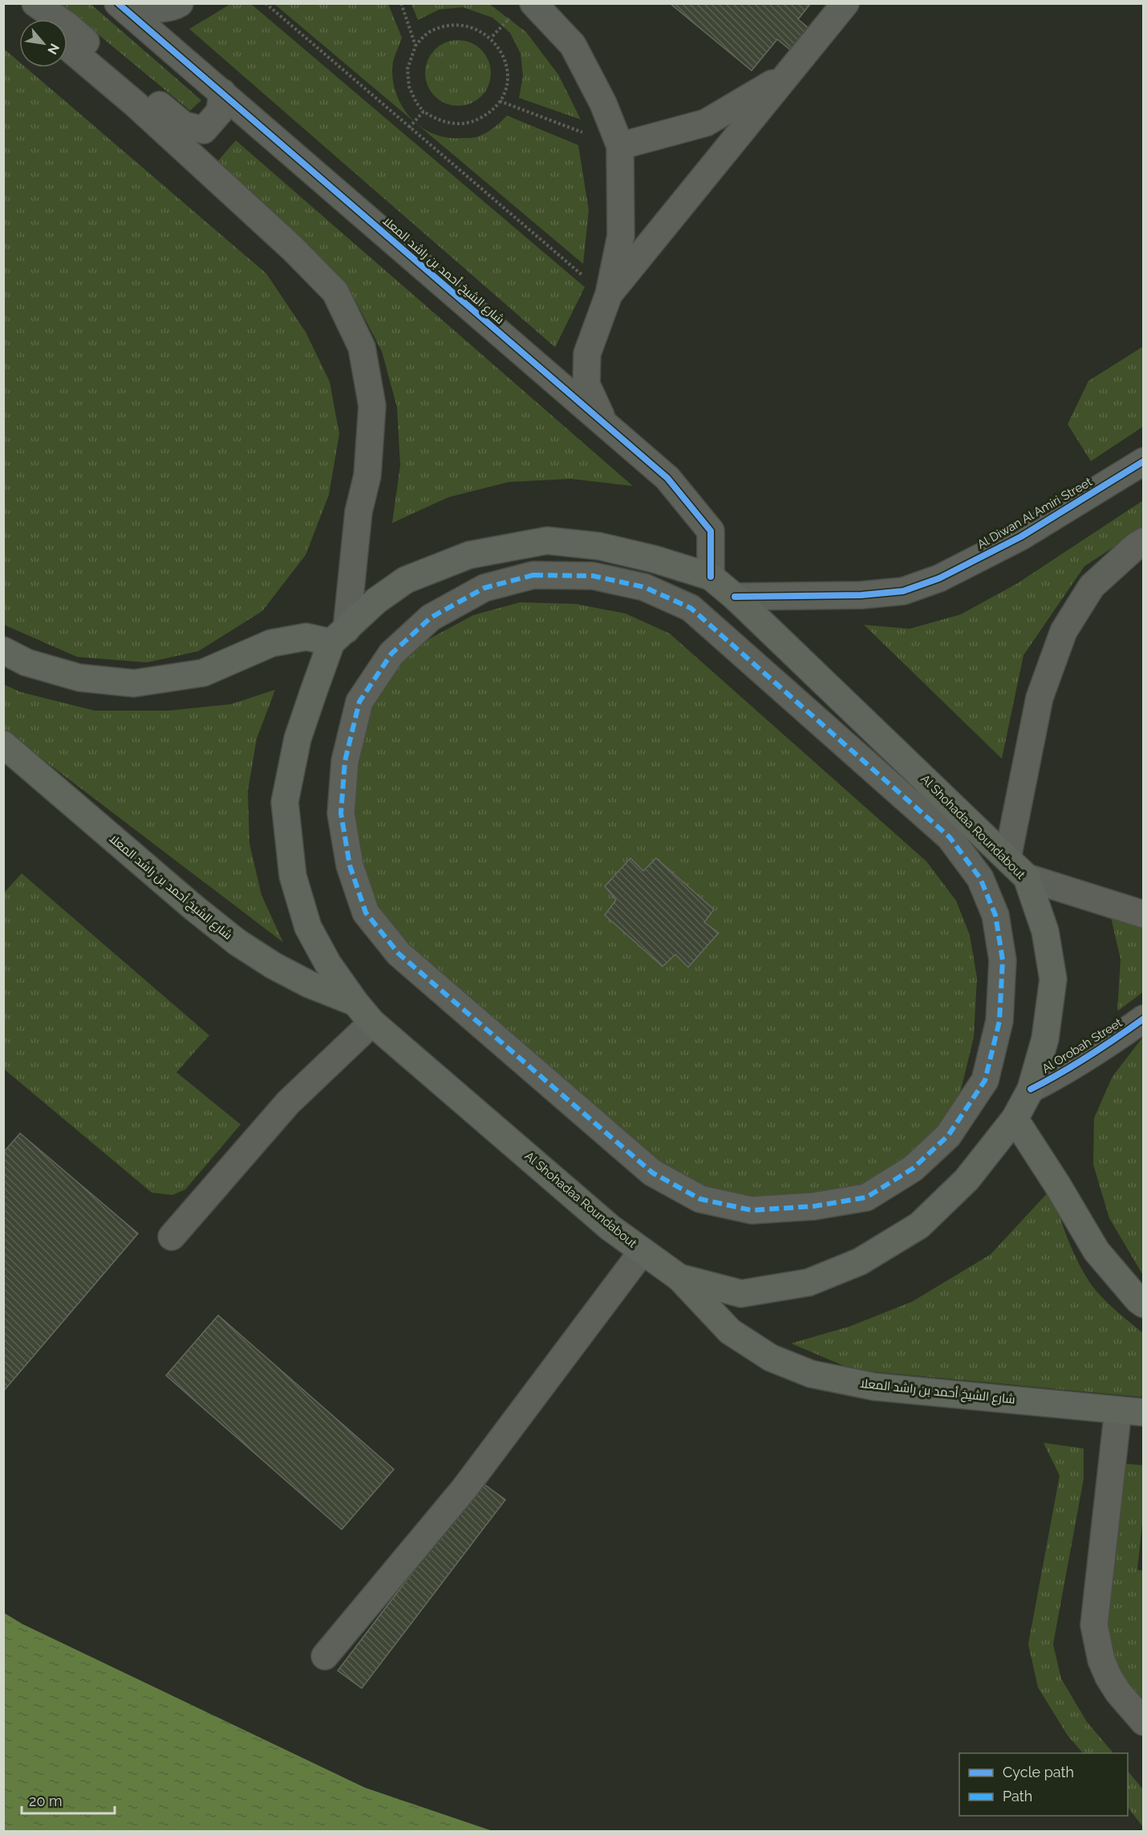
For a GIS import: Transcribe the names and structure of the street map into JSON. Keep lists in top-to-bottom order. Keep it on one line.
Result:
{"streets":{"main road":["شارع الشيخ أحمد بن راشد المعلا","Al Shohadaa Roundabout"],"street":["Al Diwan Al Amiri Street","Al Orobah Street"]},"crossings":[["شارع الشيخ أحمد بن راشد المعلا","Al Shohadaa Roundabout"],["Al Diwan Al Amiri Street","Al Shohadaa Roundabout"],["Al Shohadaa Roundabout","Al Orobah Street"]],"legend":["Cycle path","Path"],"scale_bar":"20 m","north":"bottom right"}
